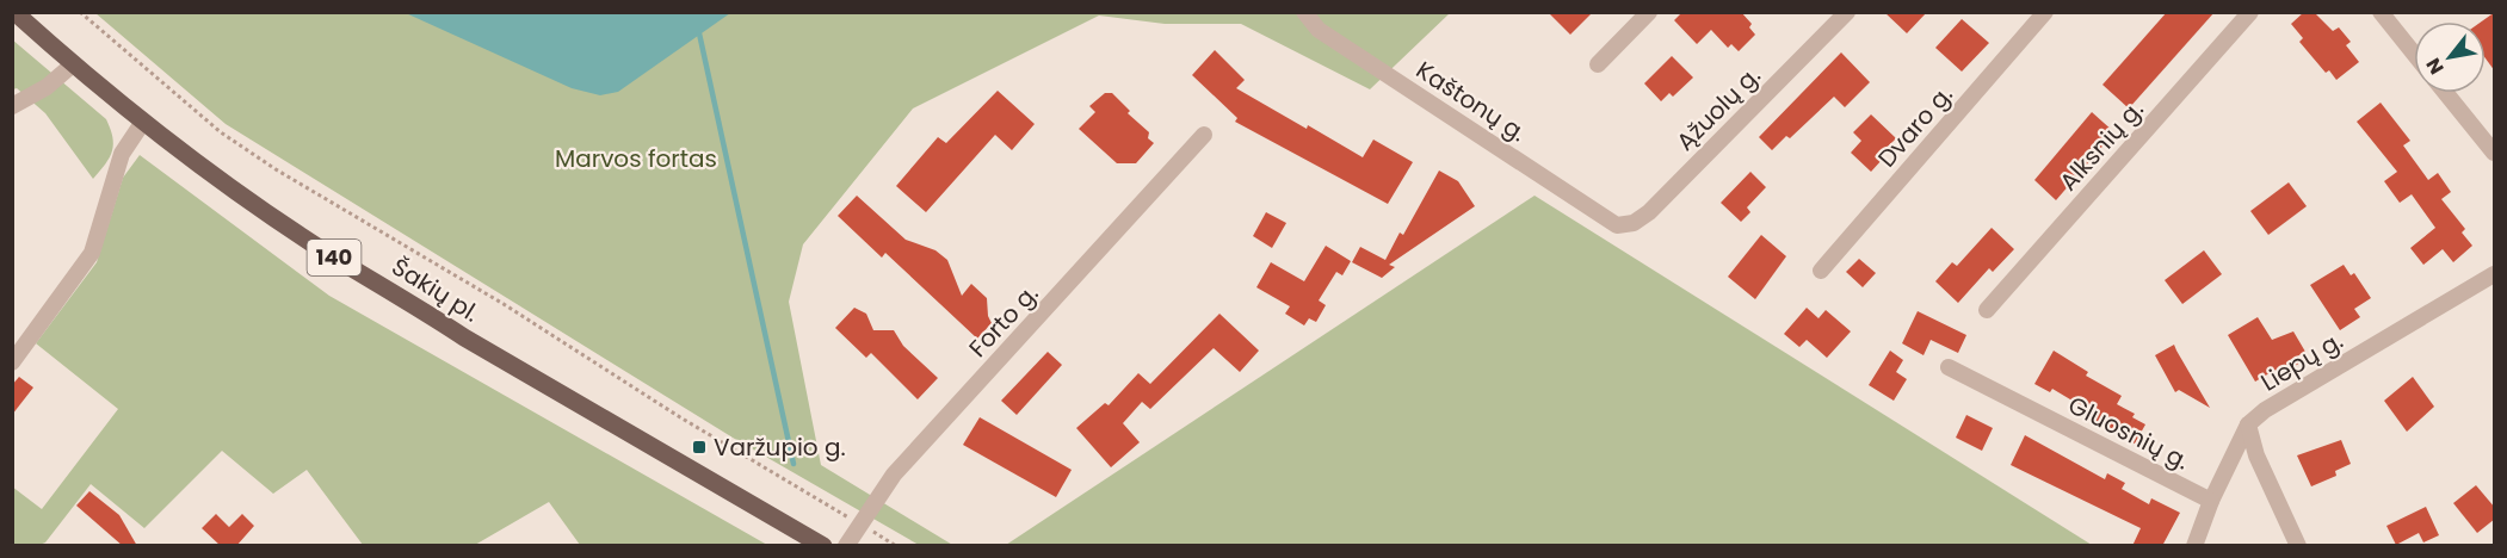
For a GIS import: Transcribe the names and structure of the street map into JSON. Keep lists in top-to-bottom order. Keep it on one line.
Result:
{"streets":{"main road":["140","Šakių pl."],"street":["Kaštonų g.","Ąžuolų g.","Dvaro g.","Alksnių g.","Forto g.","Liepų g.","Gluosnių g."]},"crossings":[["Kaštonų g.","Ąžuolų g."]],"parks":["Marvos fortas"],"places":{"transit":["Varžupio g."]},"north":"bottom left"}
